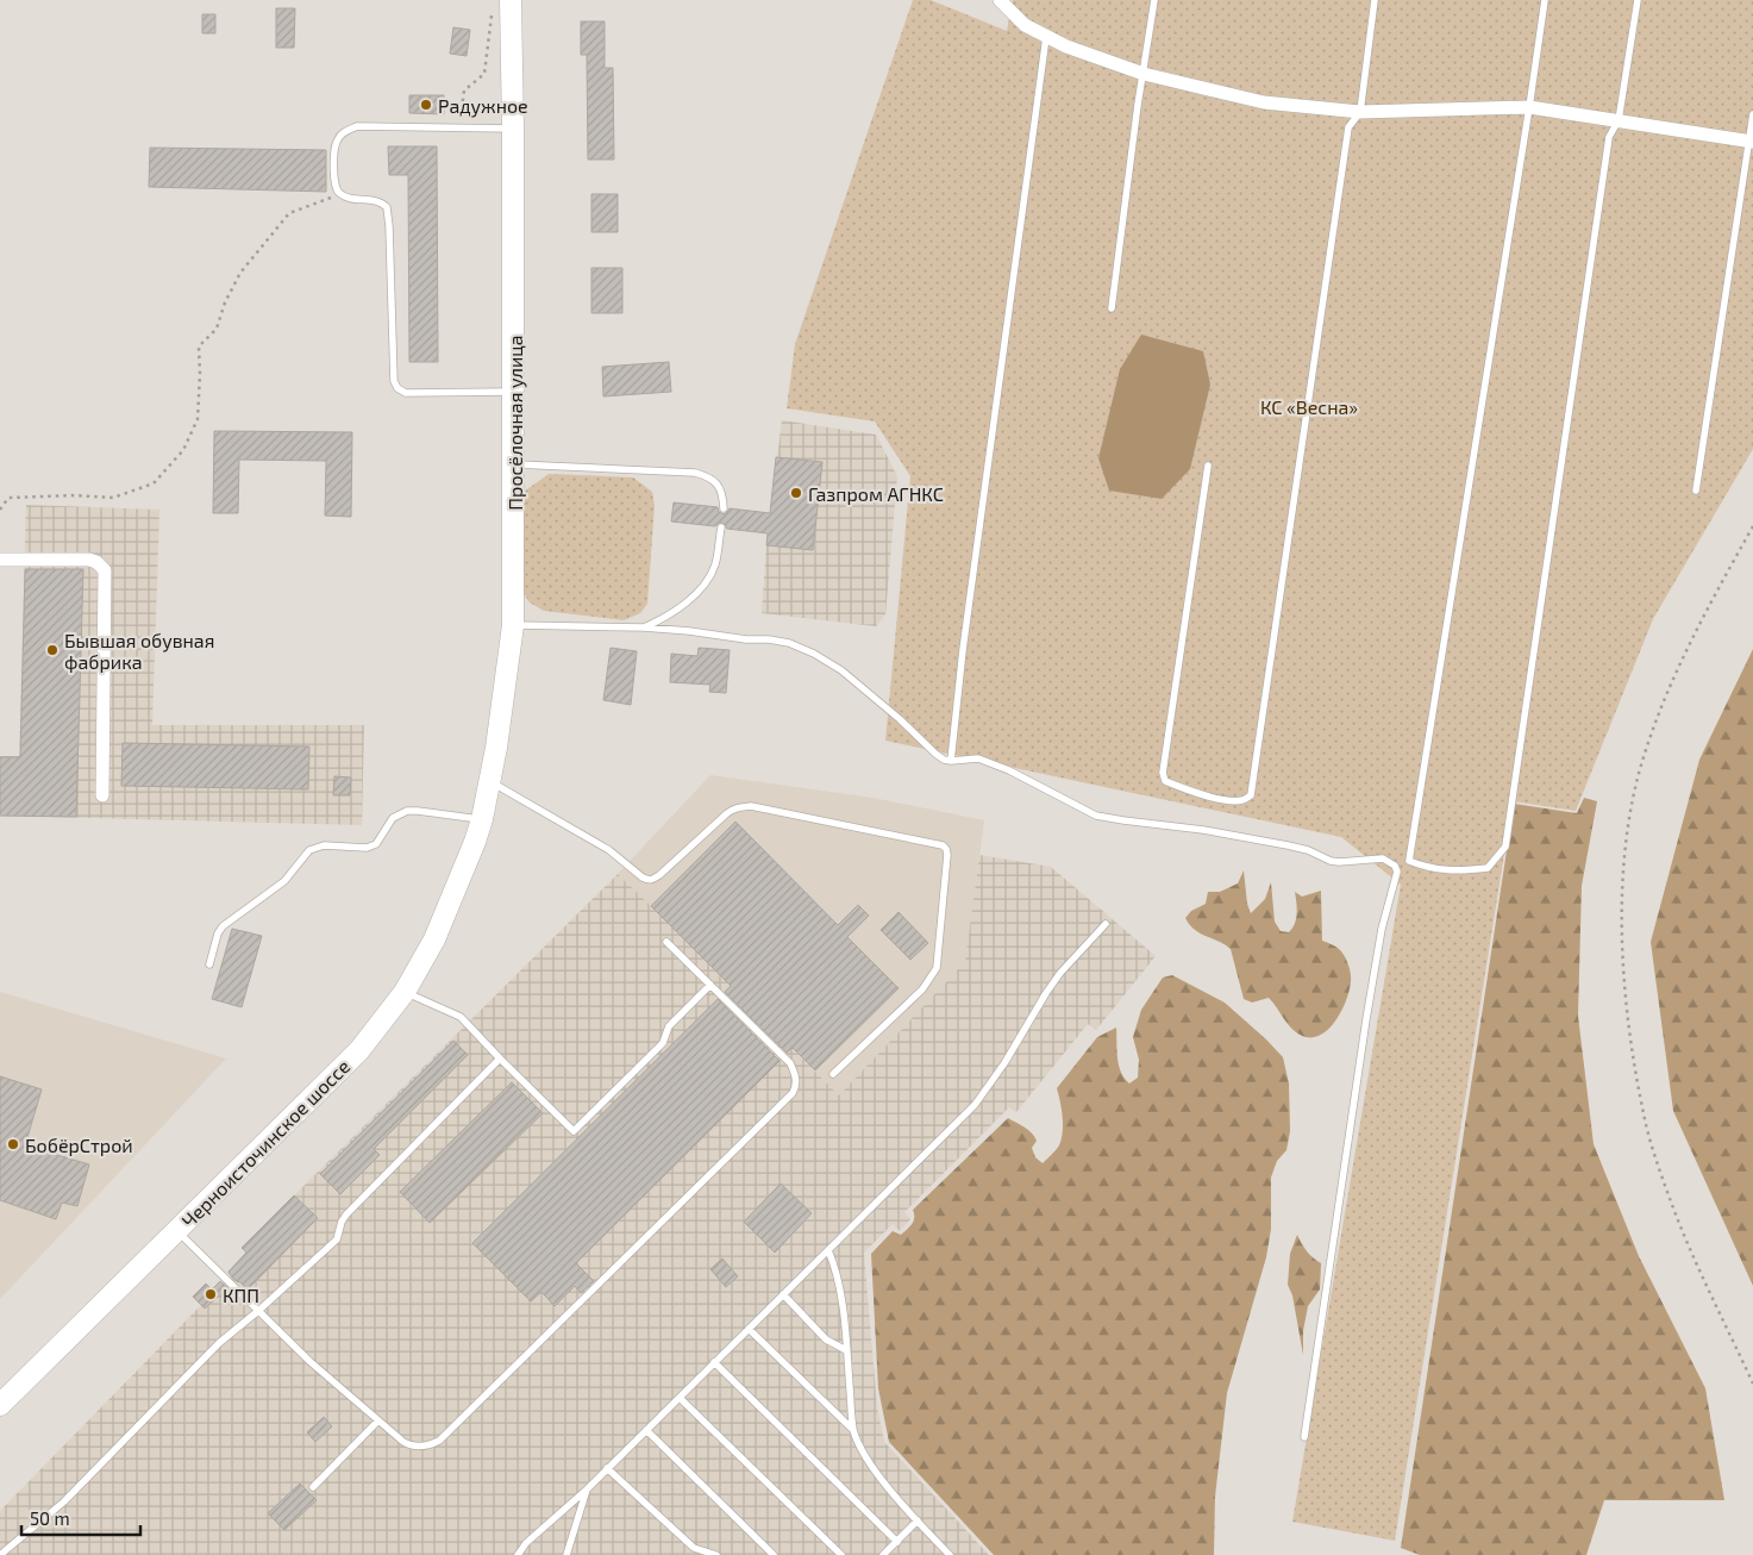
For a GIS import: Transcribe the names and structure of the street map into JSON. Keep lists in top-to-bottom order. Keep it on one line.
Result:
{"streets":{"main road":["Просёлочная улица","Черноисточинское шоссе"]},"crossings":[["Просёлочная улица","Черноисточинское шоссе"]],"parks":["КС «Весна»"],"places":["Радужное","Газпром АГНКС","Бывшая обувная фабрика","БобёрСтрой","КПП"],"scale_bar":"50 m"}
